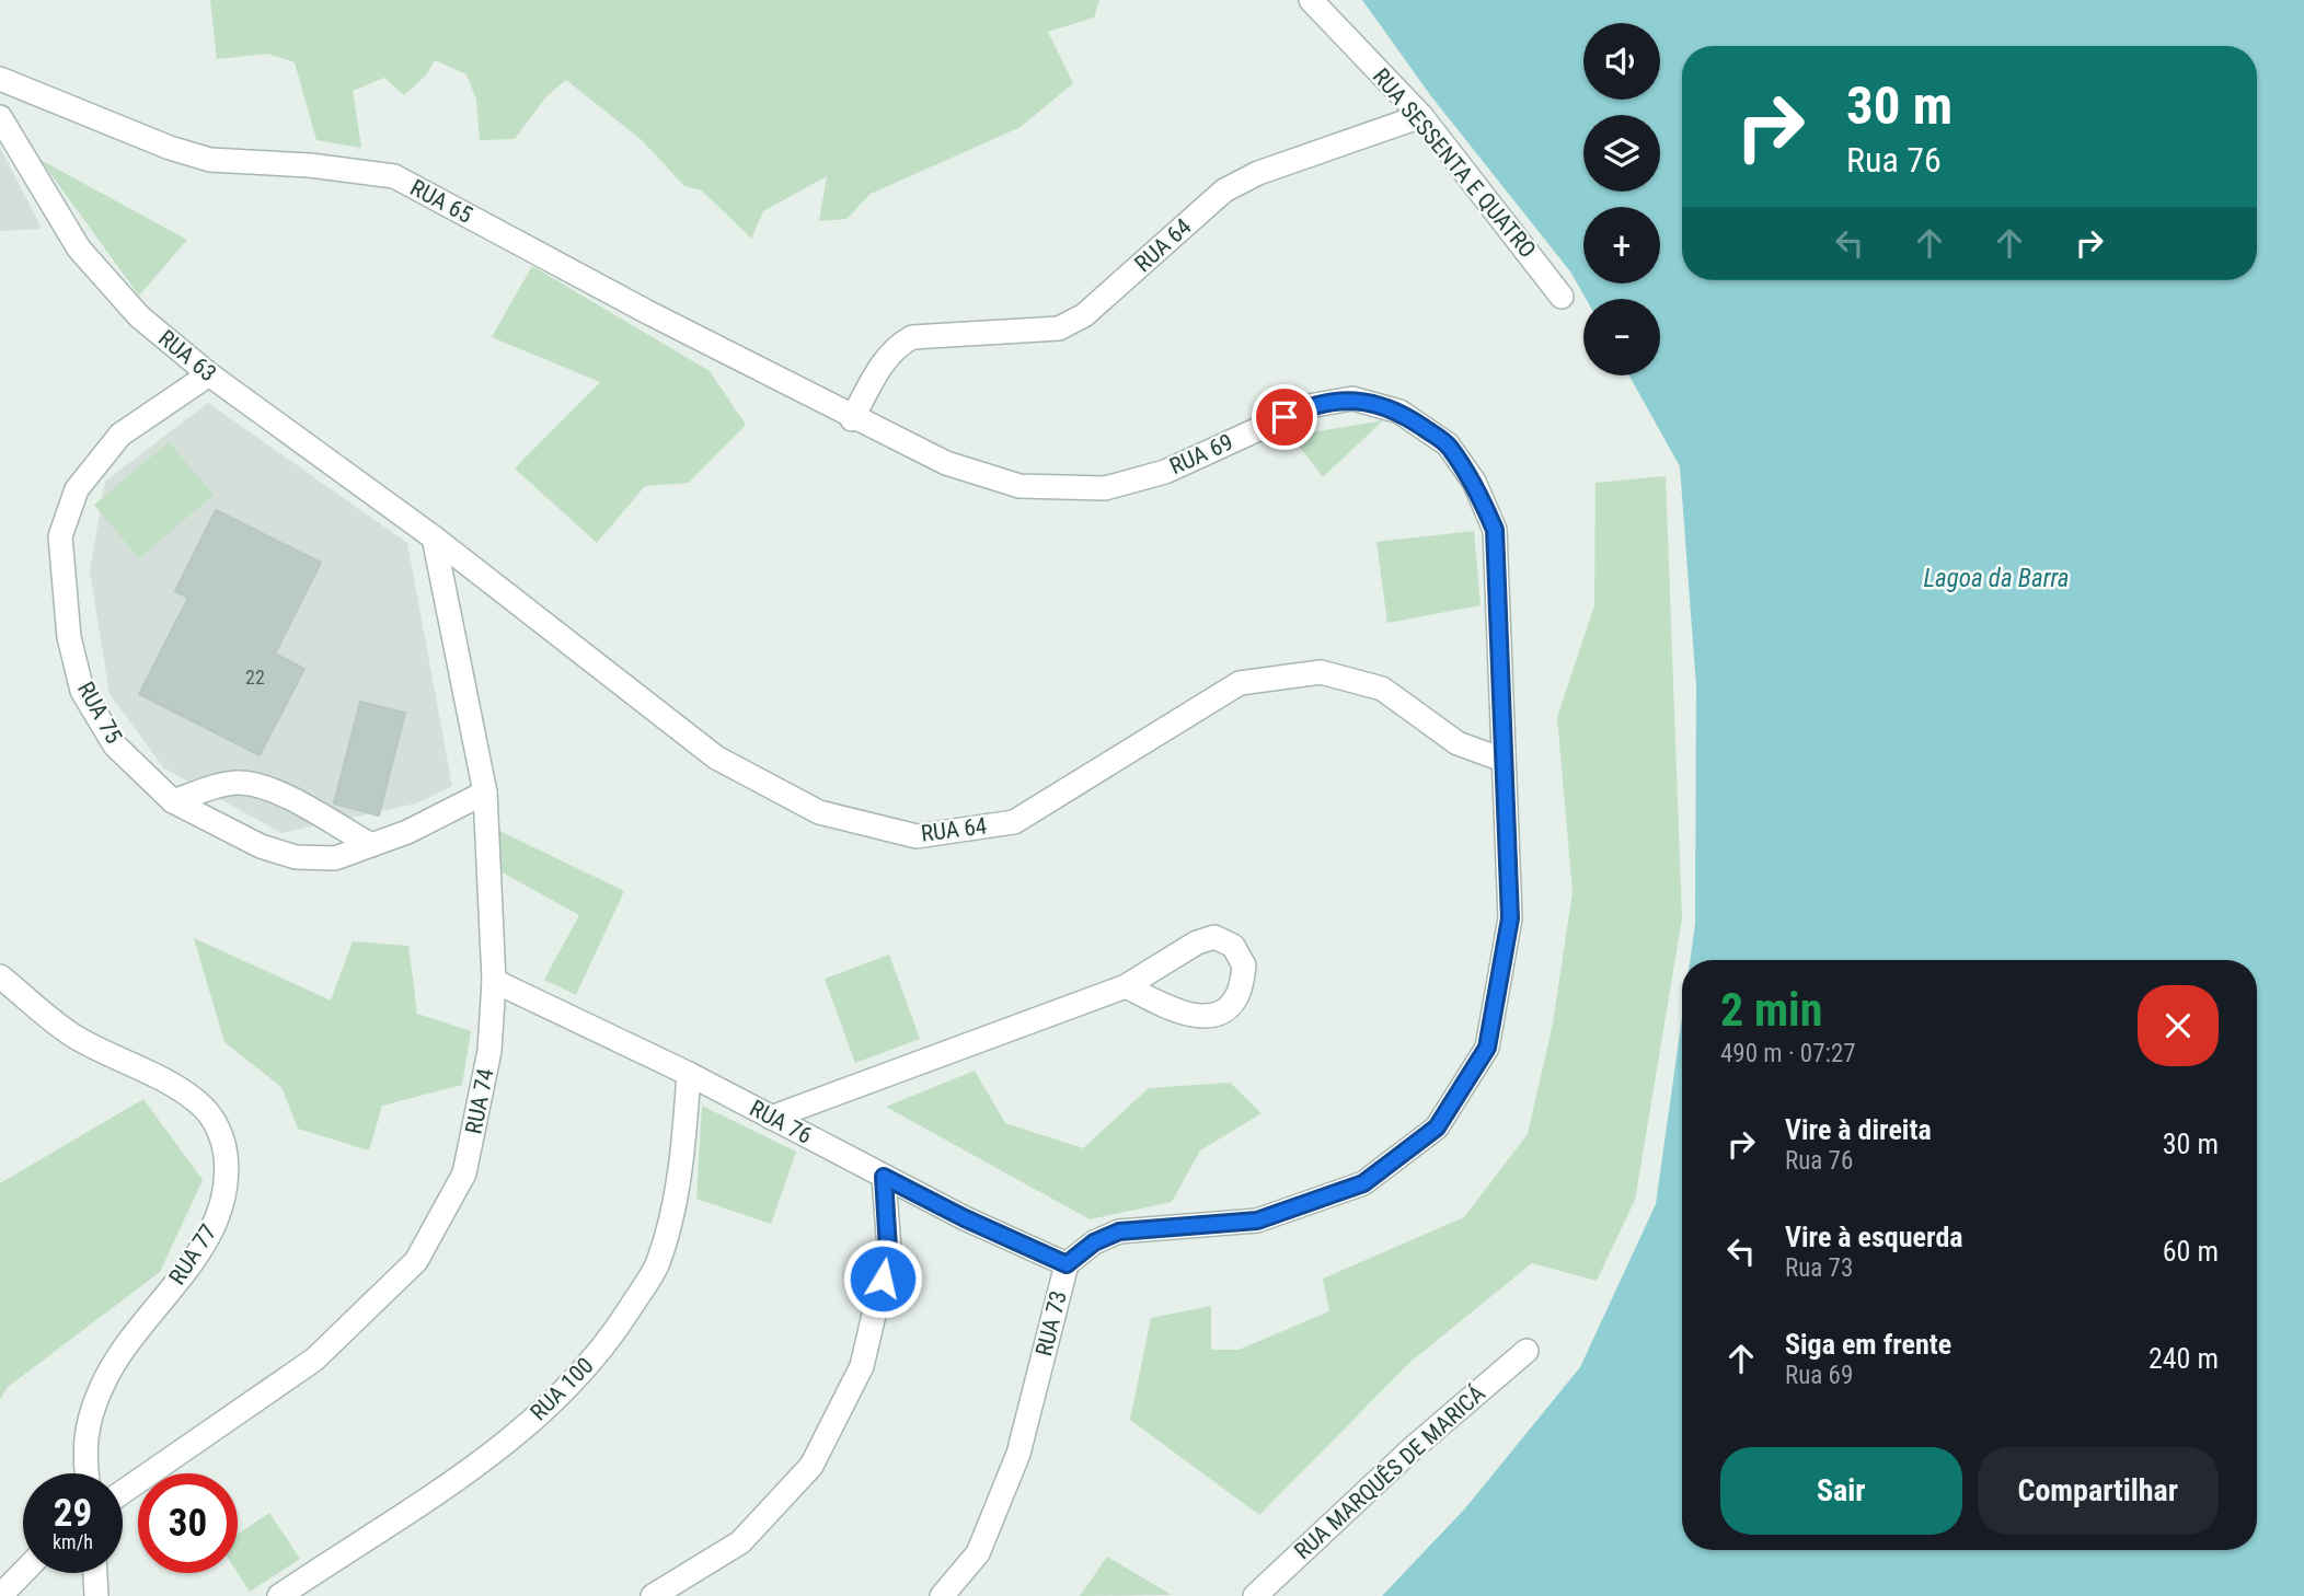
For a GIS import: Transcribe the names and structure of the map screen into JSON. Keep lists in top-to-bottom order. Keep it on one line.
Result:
{"streets":{"street":["RUA SESSENTA E QUATRO","RUA 65","RUA 64","RUA 63","RUA 69","RUA 75","RUA 74","RUA 76","RUA 77","RUA 73","RUA 100","RUA MARQUÊS DE MARICÁ"]},"crossings":[["RUA SESSENTA E QUATRO","RUA 64"],["RUA 65","RUA 64"],["RUA 65","RUA 69"],["RUA 64","RUA 63"],["RUA 64","RUA 69"],["RUA 64","RUA 74"],["RUA 64","RUA 73"],["RUA 63","RUA 75"],["RUA 63","RUA 74"],["RUA 69","RUA 73"],["RUA 75","RUA 74"],["RUA 74","RUA 76"],["RUA 76","RUA 73"],["RUA 76","RUA 100"]],"water":["Lagoa da Barra"],"house_numbers":["22"],"page":{"map_buttons":["+","−"],"turn":["30 m","Rua 76"],"heading":["2 min","490 m · 07:27"],"list":[{"name":"Vire à direita","note":"Rua 76","value":"30 m"},{"name":"Vire à esquerda","note":"Rua 73","value":"60 m"},{"name":"Siga em frente","note":"Rua 69","value":"240 m"}],"buttons":["Sair","Compartilhar"],"speed":"29 km/h","limit":"30"}}
